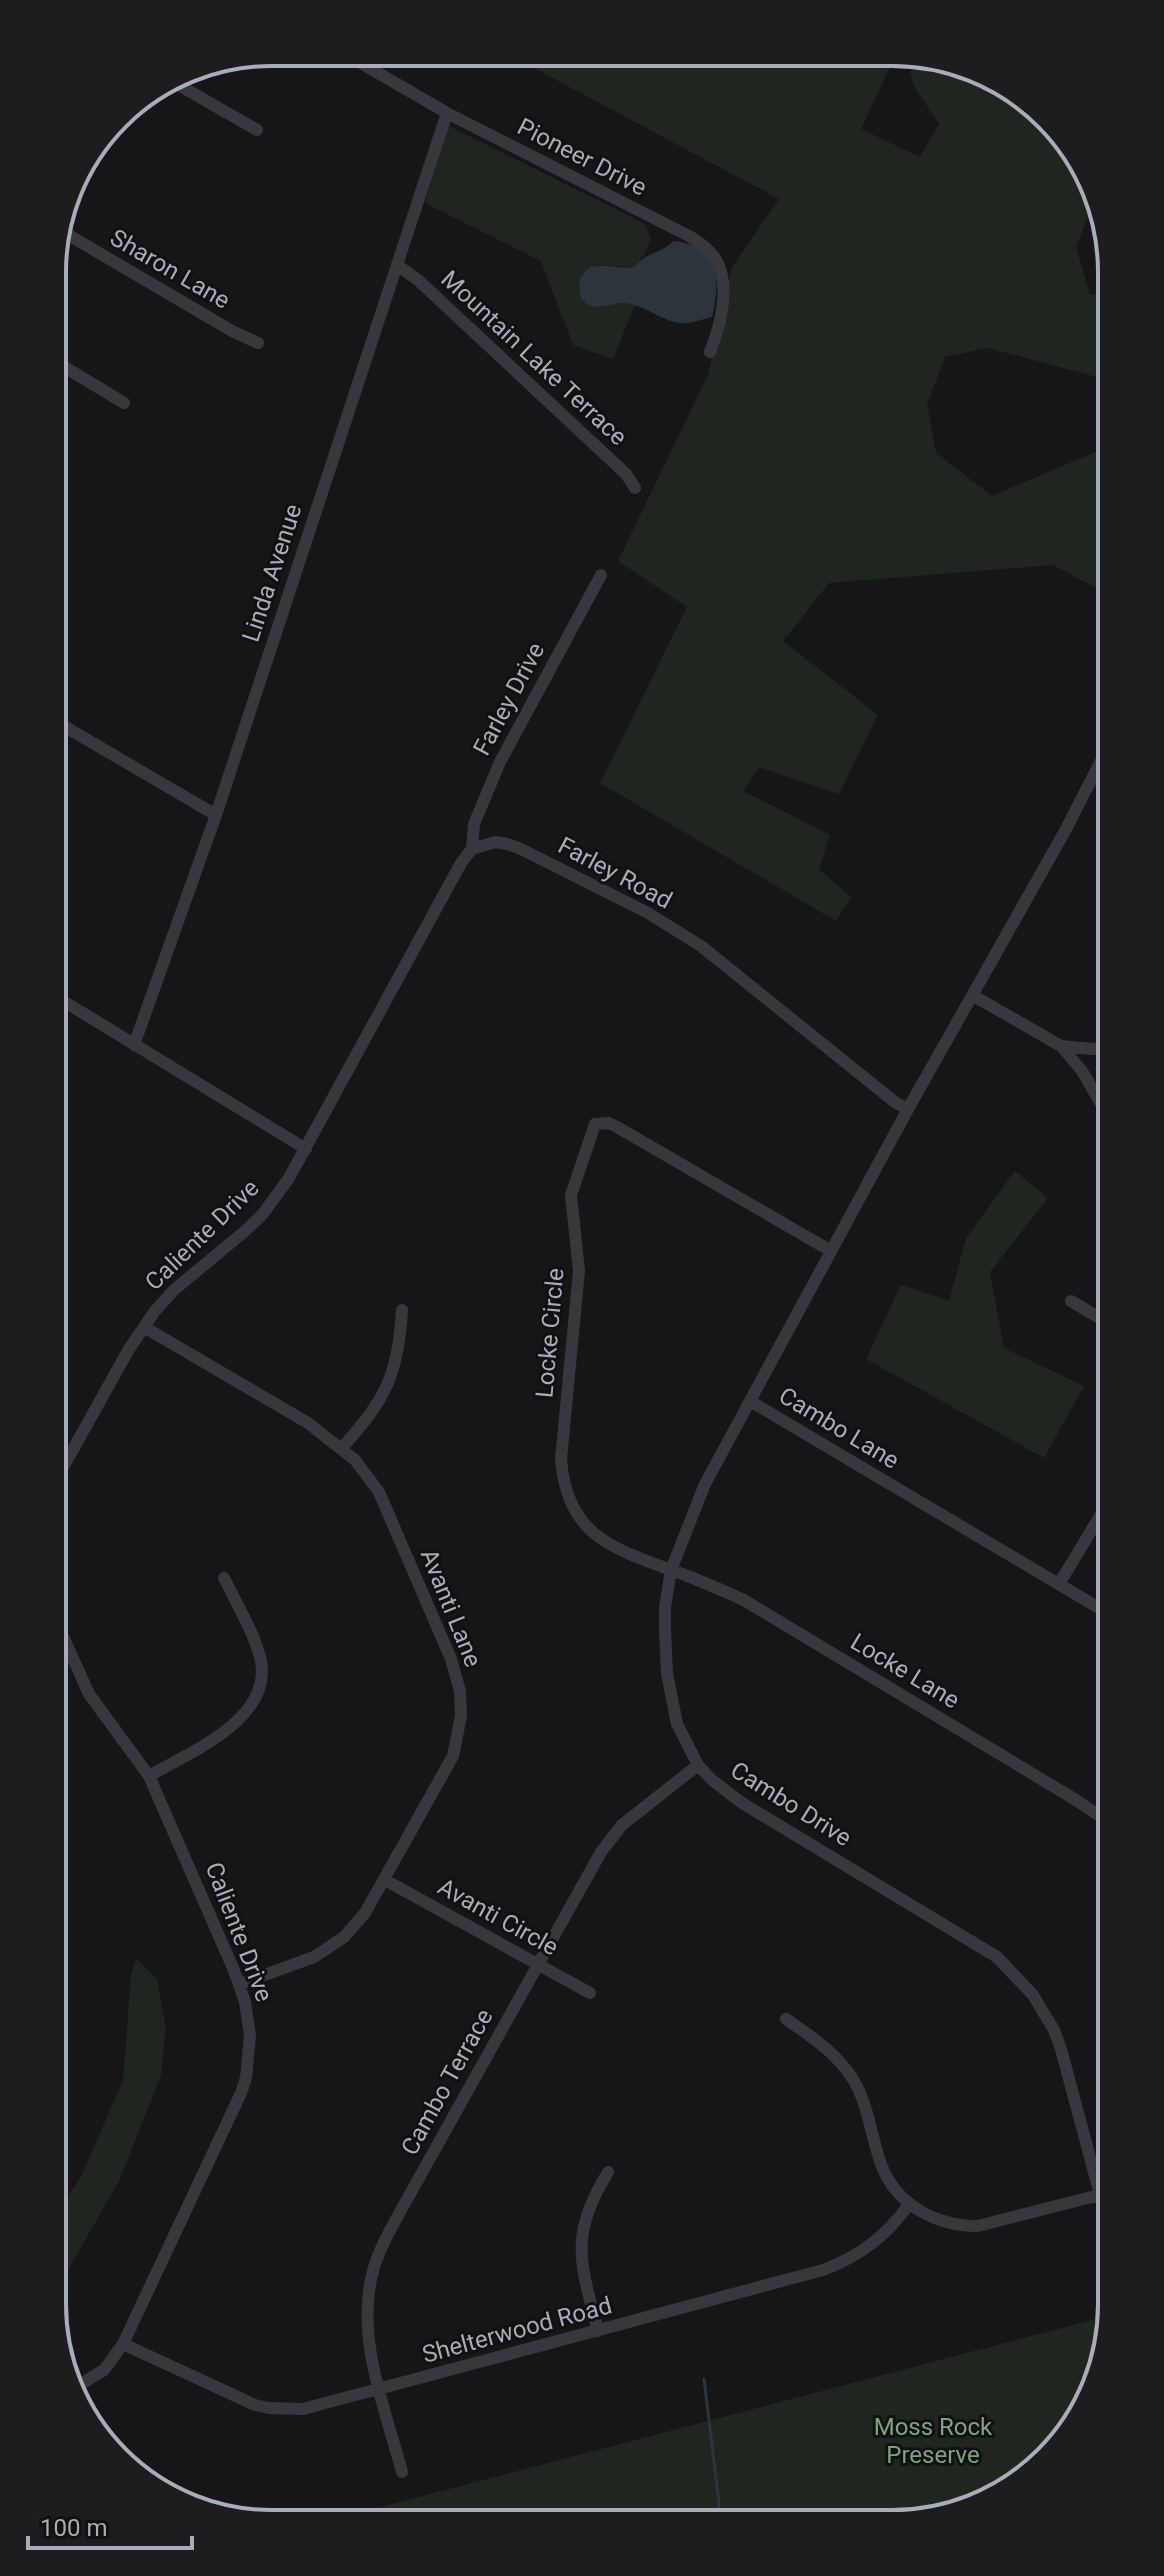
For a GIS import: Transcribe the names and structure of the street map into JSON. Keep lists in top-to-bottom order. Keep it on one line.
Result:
{"streets":{"street":["Pioneer Drive","Sharon Lane","Mountain Lake Terrace","Linda Avenue","Farley Drive","Farley Road","Caliente Drive","Locke Circle","Cambo Lane","Avanti Lane","Locke Lane","Cambo Drive","Avanti Circle","Cambo Terrace","Shelterwood Road"]},"crossings":[["Pioneer Drive","Linda Avenue"],["Mountain Lake Terrace","Linda Avenue"],["Farley Drive","Farley Road"],["Farley Road","Cambo Lane"],["Caliente Drive","Avanti Lane"],["Caliente Drive","Shelterwood Road"],["Locke Circle","Cambo Lane"],["Locke Circle","Locke Lane"],["Locke Circle","Cambo Drive"],["Cambo Lane","Cambo Drive"],["Avanti Lane","Avanti Circle"],["Locke Lane","Cambo Drive"],["Cambo Drive","Cambo Terrace"],["Avanti Circle","Cambo Terrace"],["Cambo Terrace","Shelterwood Road"]],"parks":["Moss Rock Preserve"],"scale_bar":"100 m"}
